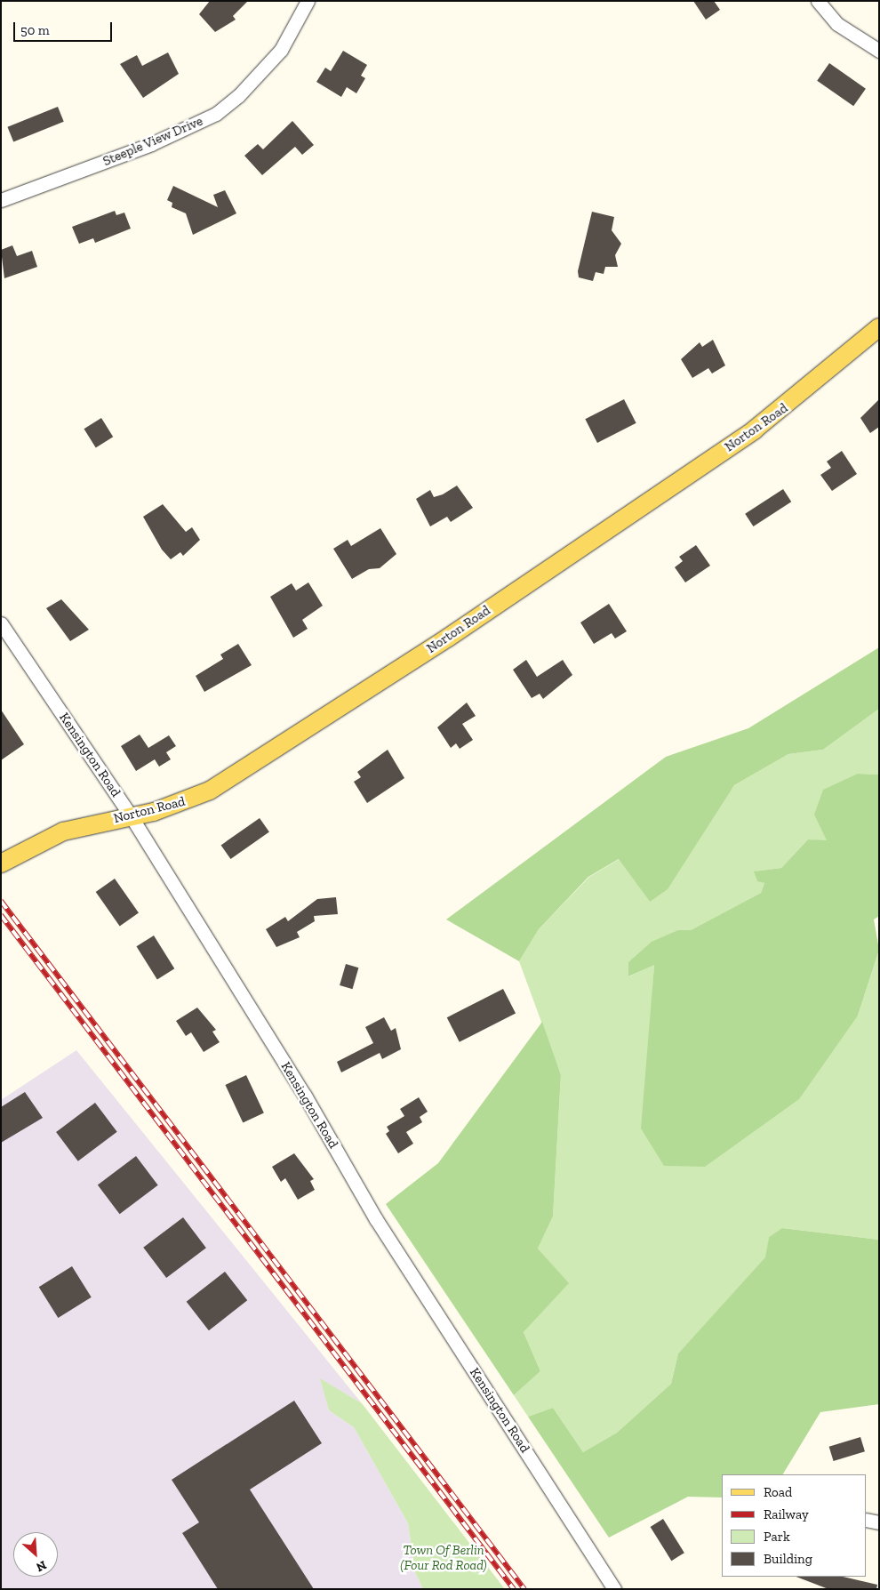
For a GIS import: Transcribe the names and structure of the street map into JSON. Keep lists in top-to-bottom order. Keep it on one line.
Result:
{"streets":{"main road":["Norton Road"],"street":["Steeple View Drive","Kensington Road"]},"crossings":[["Norton Road","Kensington Road"]],"parks":["Town Of Berlin (Four Rod Road)"],"legend":["Road","Railway","Park","Building"],"scale_bar":"50 m","north":"bottom right"}
